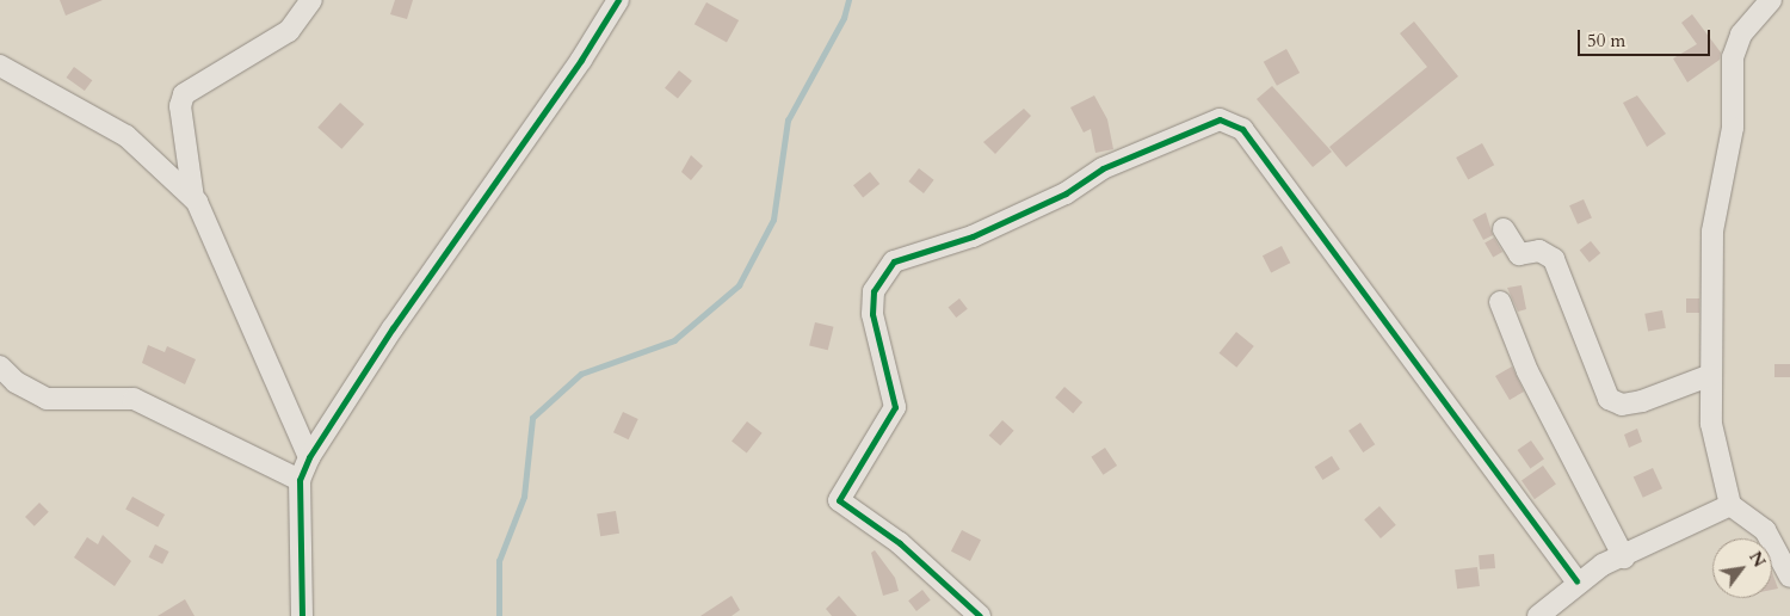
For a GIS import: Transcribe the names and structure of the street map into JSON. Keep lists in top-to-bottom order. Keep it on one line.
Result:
{"scale_bar":"50 m","north":"top right"}
